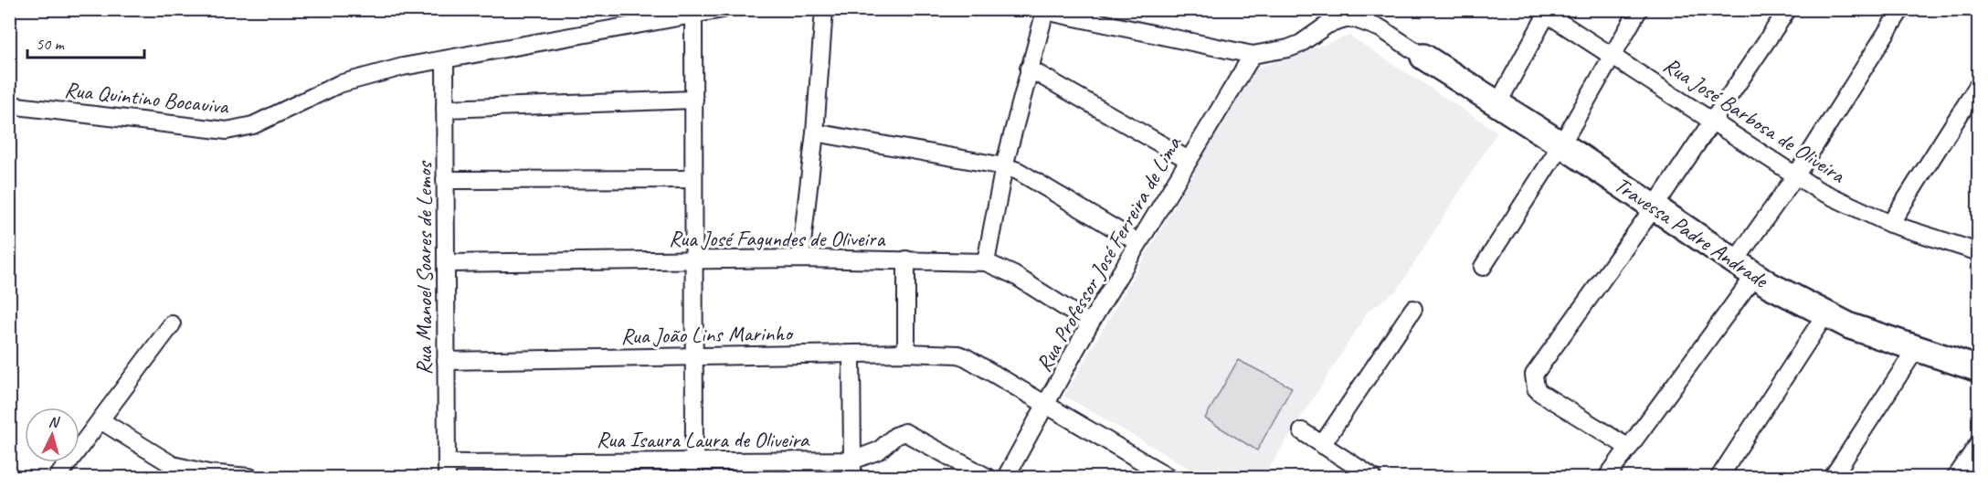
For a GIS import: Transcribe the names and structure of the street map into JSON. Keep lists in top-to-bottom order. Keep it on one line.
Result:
{"streets":{"street":["Rua Quintino Bocauiva","Rua José Barbosa de Oliveira","Travessa Padre Andrade","Rua José Fagundes de Oliveira","Rua Professor José Ferreira de Lima","Rua Manoel Soares de Lemos","Rua João Lins Marinho","Rua Isaura Laura de Oliveira"]},"crossings":[["Rua Quintino Bocauiva","Rua Manoel Soares de Lemos"],["Rua José Fagundes de Oliveira","Rua Professor José Ferreira de Lima"],["Rua José Fagundes de Oliveira","Rua Manoel Soares de Lemos"],["Rua Professor José Ferreira de Lima","Rua João Lins Marinho"],["Rua Manoel Soares de Lemos","Rua João Lins Marinho"],["Rua Manoel Soares de Lemos","Rua Isaura Laura de Oliveira"]],"scale_bar":"50 m","north":"top"}
